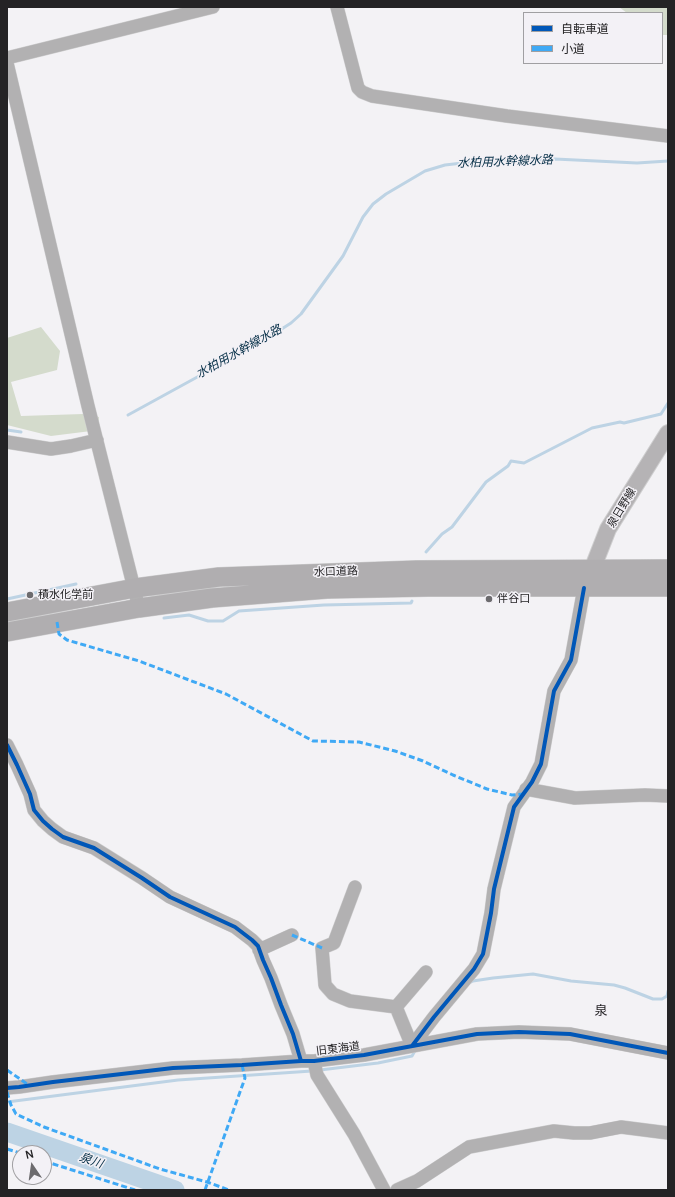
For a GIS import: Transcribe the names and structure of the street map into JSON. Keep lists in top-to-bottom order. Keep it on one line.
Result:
{"streets":{"highway":["水口道路"],"main road":["泉日野線"],"street":["旧東海道"]},"crossings":[["泉日野線","水口道路"]],"districts":["泉"],"water":["水柏用水幹線水路","泉川"],"places":["積水化学前","伴谷口"],"legend":["自転車道","小道"],"north":"top"}
